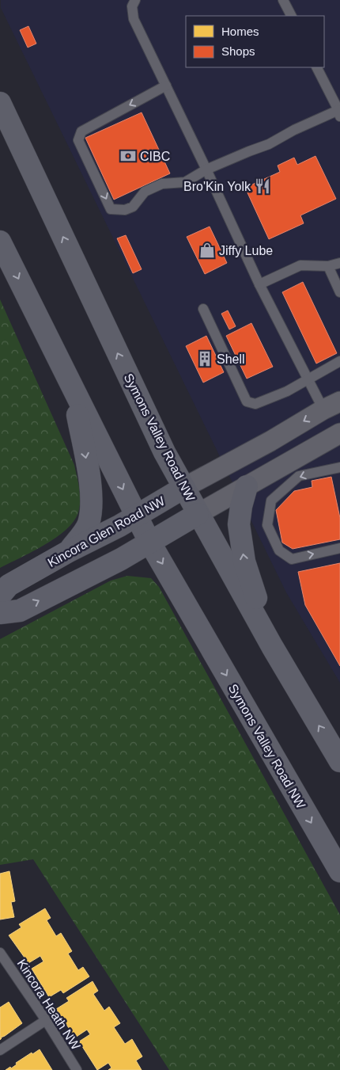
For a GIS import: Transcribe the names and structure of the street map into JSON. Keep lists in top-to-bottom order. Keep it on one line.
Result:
{"streets":{"main road":["Symons Valley Road NW","Kincora Glen Road NW"],"lane":["Kincora Heath NW"]},"crossings":[["Symons Valley Road NW","Kincora Glen Road NW"]],"places":{"bank":["CIBC"],"restaurant":["Bro'Kin Yolk"],"shop":["Jiffy Lube"],"building":["Shell"]},"legend":["Homes","Shops"]}
